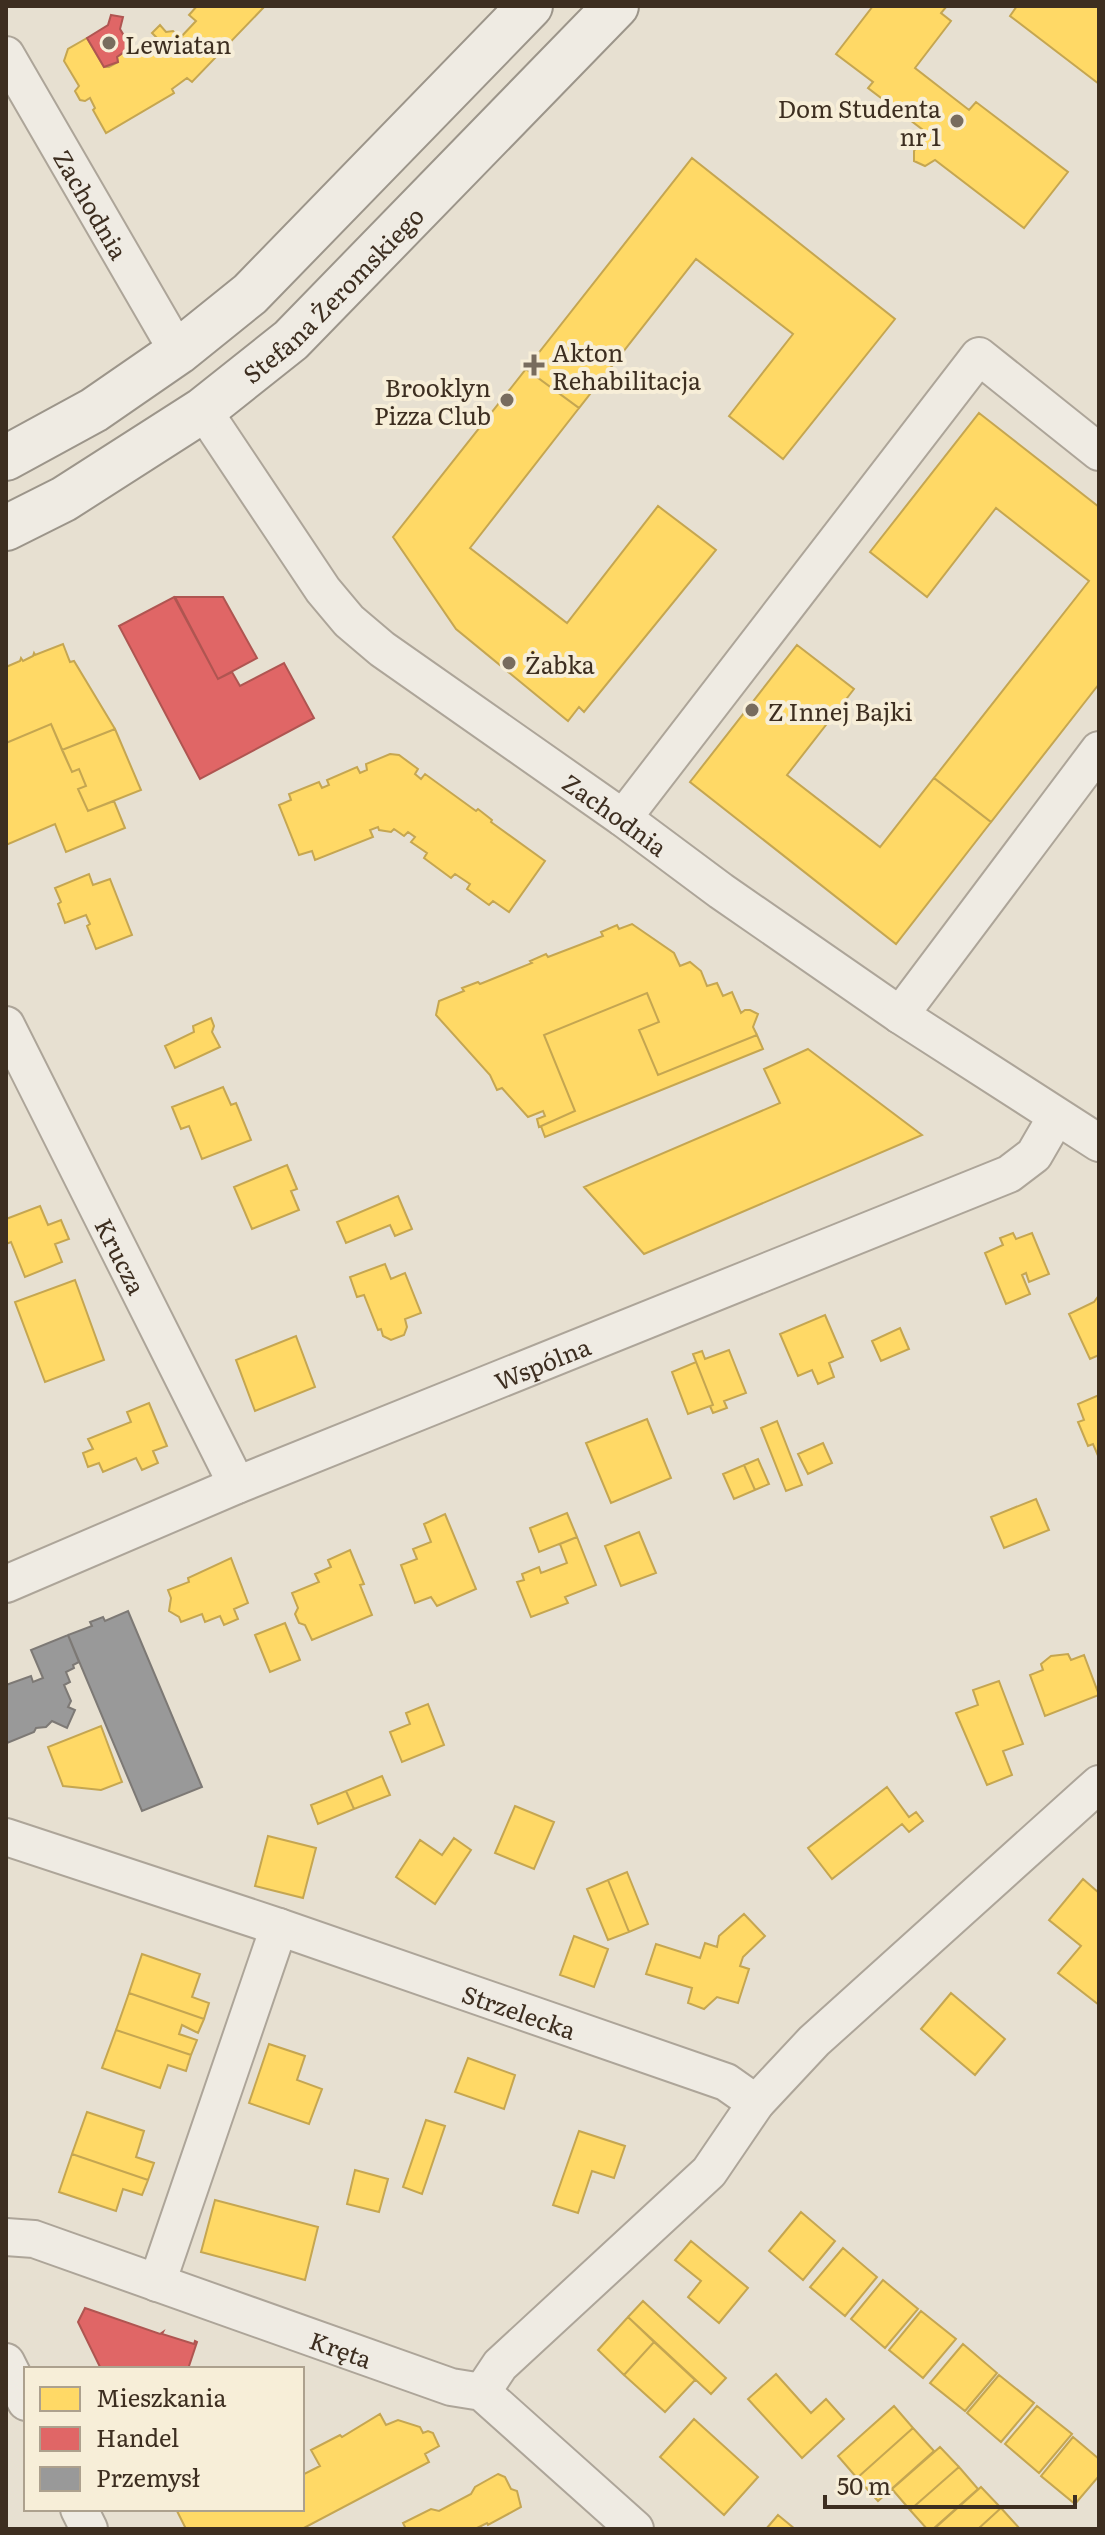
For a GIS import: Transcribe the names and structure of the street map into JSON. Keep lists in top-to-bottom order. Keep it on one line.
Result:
{"streets":{"main road":["Stefana Żeromskiego"],"street":["Zachodnia","Krucza","Wspólna","Strzelecka","Kręta"]},"crossings":[["Zachodnia","Stefana Żeromskiego"],["Zachodnia","Wspólna"],["Krucza","Wspólna"]],"places":{"other":["Lewiatan","Dom Studenta nr 1","Brooklyn Pizza Club","Żabka","Z Innej Bajki"],"health":["Akton Rehabilitacja"]},"legend":["Mieszkania","Handel","Przemysł"],"scale_bar":"50 m"}
